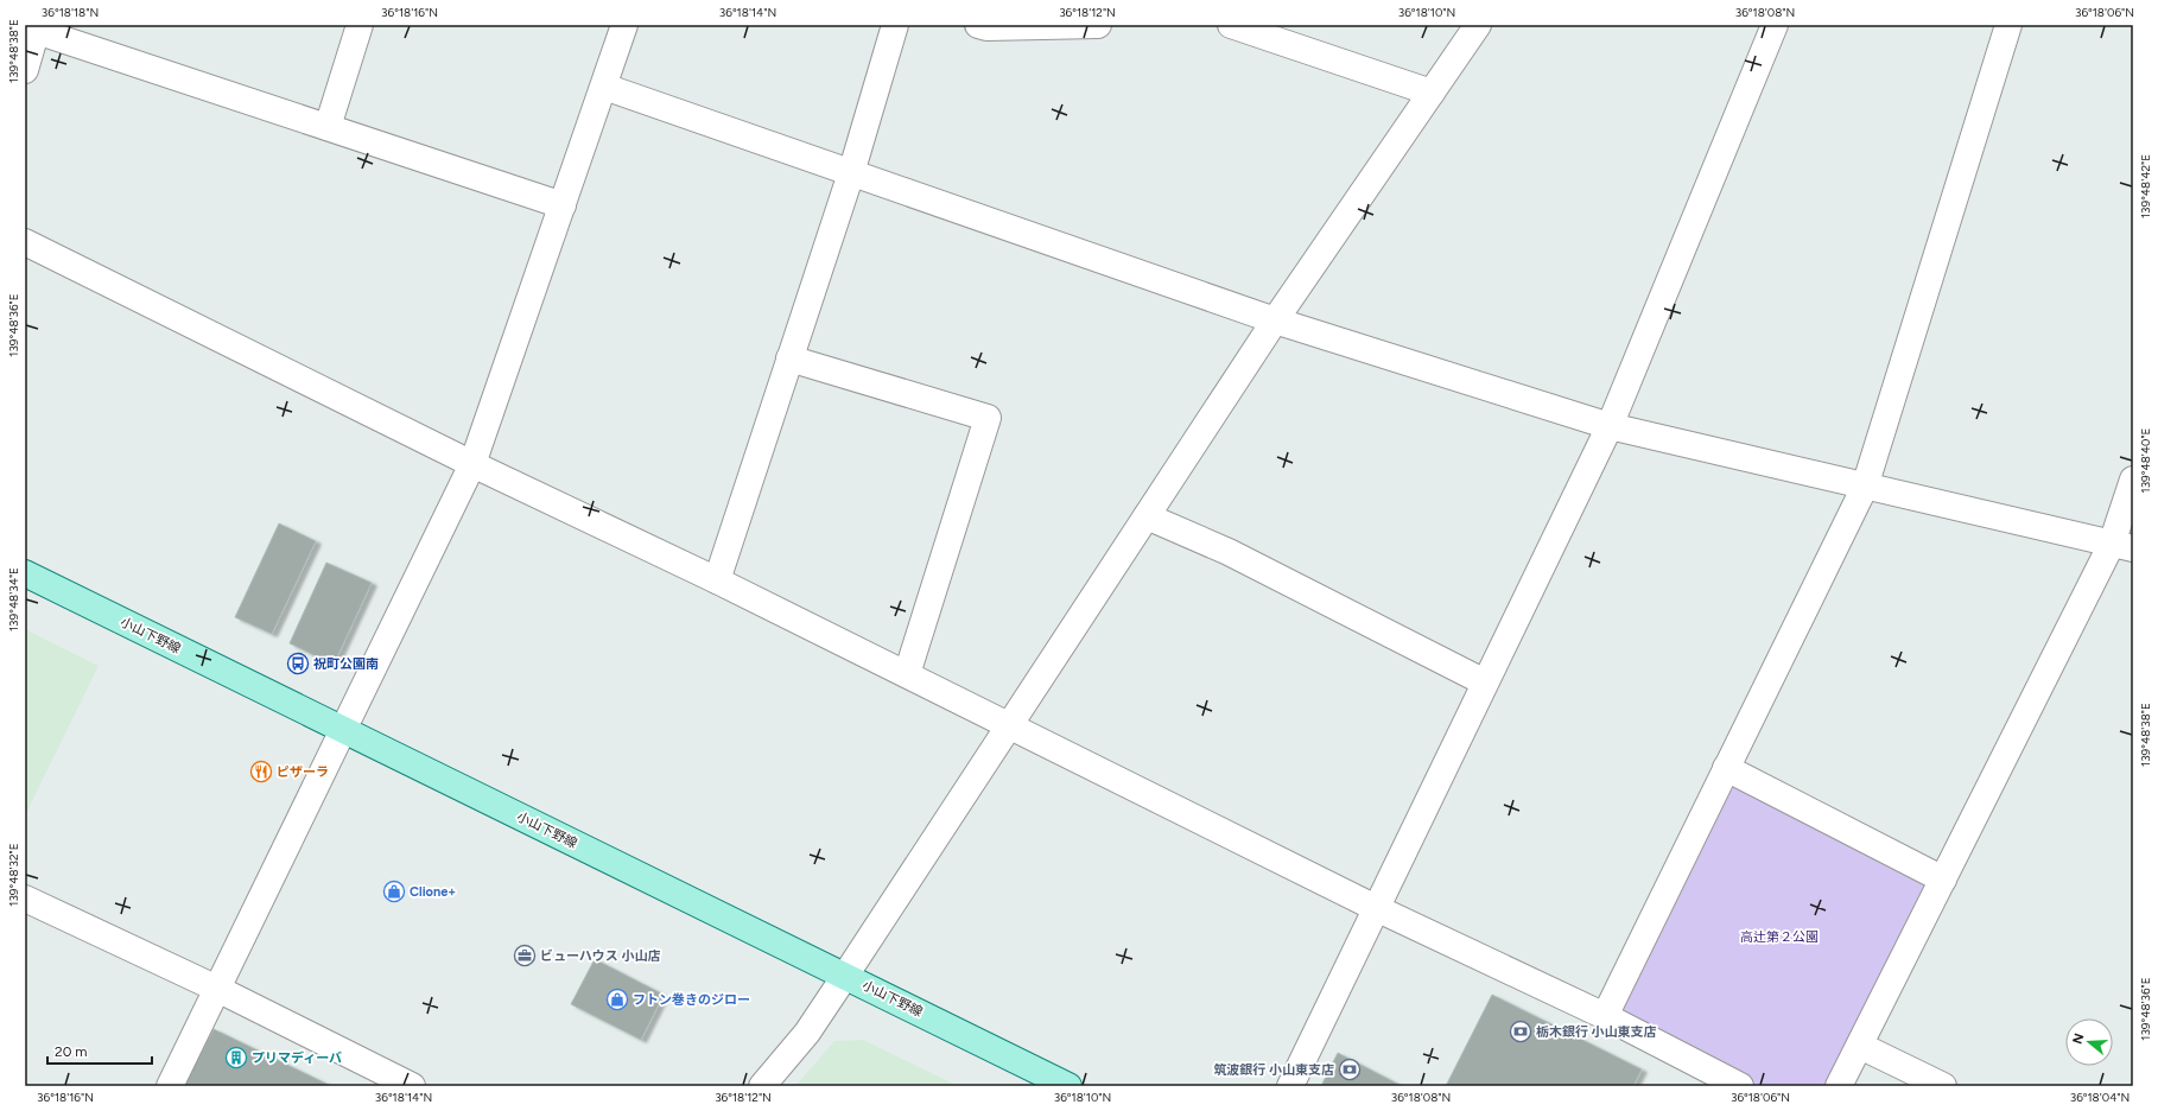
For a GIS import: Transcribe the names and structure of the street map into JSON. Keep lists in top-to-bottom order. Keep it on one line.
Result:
{"streets":{"main road":["小山下野線"]},"parks":["高辻第２公園"],"places":{"bus stop":["祝町公園南"],"restaurant":["ピザーラ"],"shop":["Clione+","フトン巻きのジロー"],"office":["ビューハウス 小山店"],"bank":["栃木銀行 小山東支店","筑波銀行 小山東支店"],"building":["プリマディーバ"]},"scale_bar":"20 m","north":"left","coordinates":["36°18'18\"N","36°18'16\"N","36°18'14\"N","36°18'12\"N","36°18'10\"N","36°18'08\"N","36°18'06\"N","139°48'38\"E","139°48'42\"E","139°48'36\"E","139°48'40\"E","139°48'34\"E","139°48'32\"E","36°18'04\"N"]}
